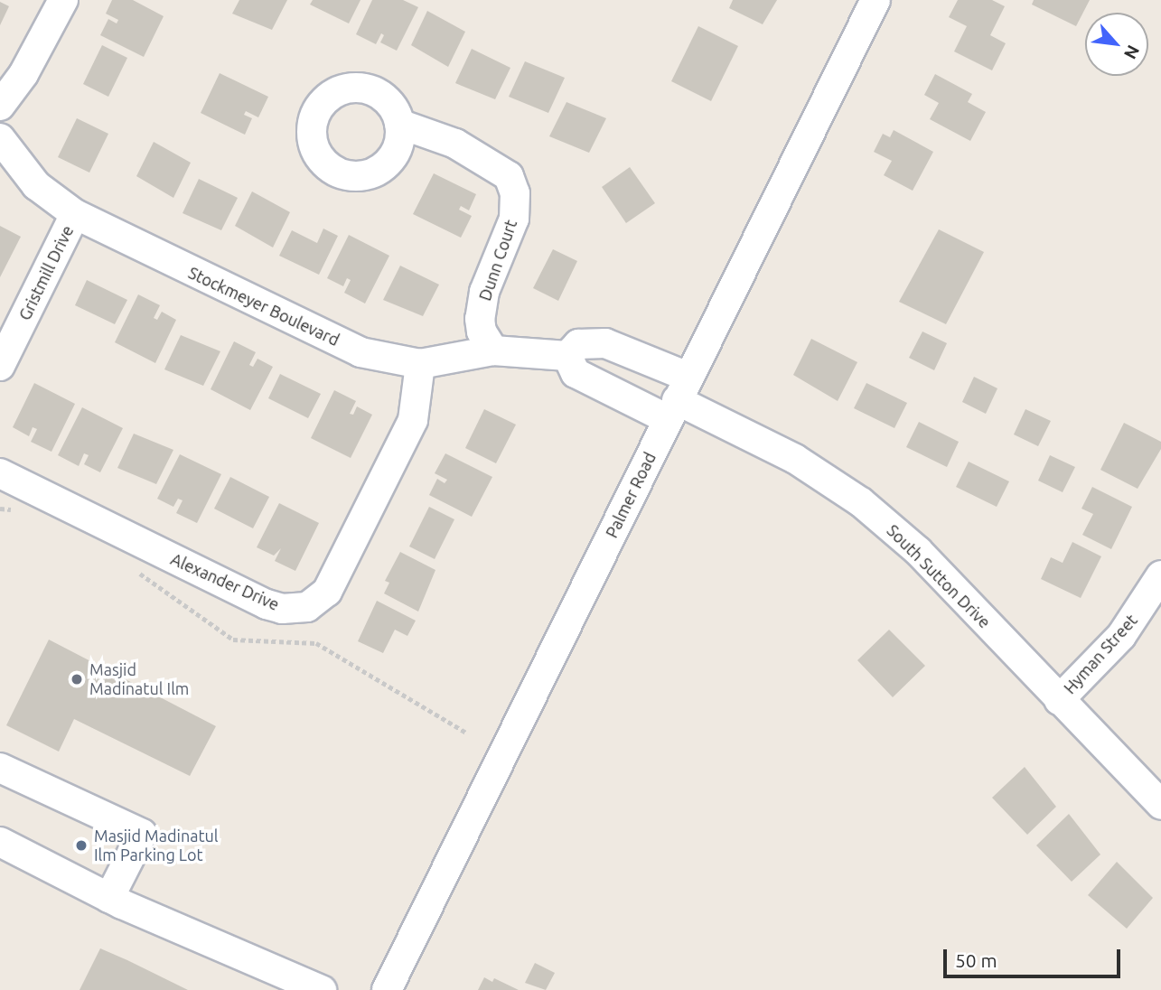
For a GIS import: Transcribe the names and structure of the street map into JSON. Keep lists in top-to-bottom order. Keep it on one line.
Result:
{"streets":{"street":["Dunn Court","Gristmill Drive","Stockmeyer Boulevard","Palmer Road","South Sutton Drive","Alexander Drive","Hyman Street"]},"crossings":[["Dunn Court","Stockmeyer Boulevard"],["Gristmill Drive","Stockmeyer Boulevard"],["Stockmeyer Boulevard","Palmer Road"],["Stockmeyer Boulevard","South Sutton Drive"],["Stockmeyer Boulevard","Alexander Drive"],["Palmer Road","South Sutton Drive"],["South Sutton Drive","Hyman Street"]],"places":["Masjid Madinatul Ilm","Masjid Madinatul Ilm Parking Lot"],"scale_bar":"50 m","north":"bottom right"}
